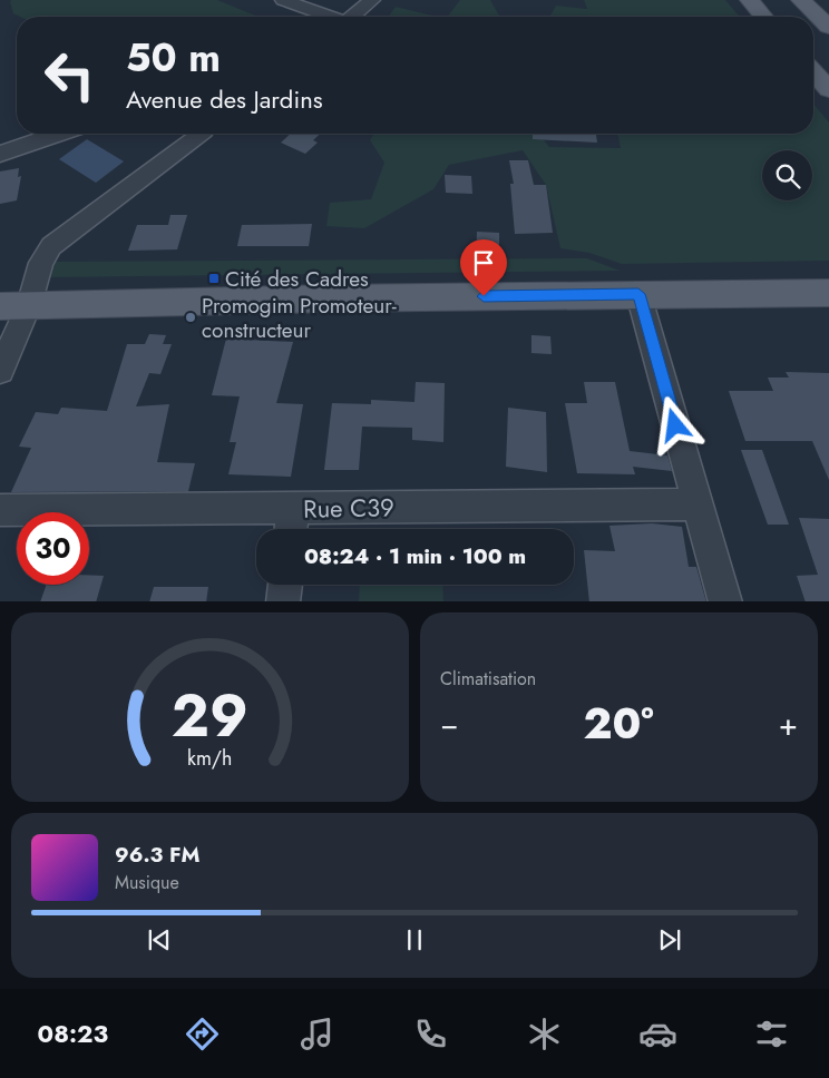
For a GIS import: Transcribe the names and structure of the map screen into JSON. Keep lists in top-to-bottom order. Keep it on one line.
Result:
{"streets":{"street":["Rue C39"]},"places":{"transit":["Cité des Cadres"],"other":["Promogim Promoteur- constructeur"]},"page":{"turn":["50 m","Avenue des Jardins"],"limit":"30","trip":"08:24 · 1 min · 100 m","tile":"Climatisation","heat":["−","20°","+"],"song":["96.3 FM","Musique"],"tabs":"08:23","gauge":["29","km/h"]}}
